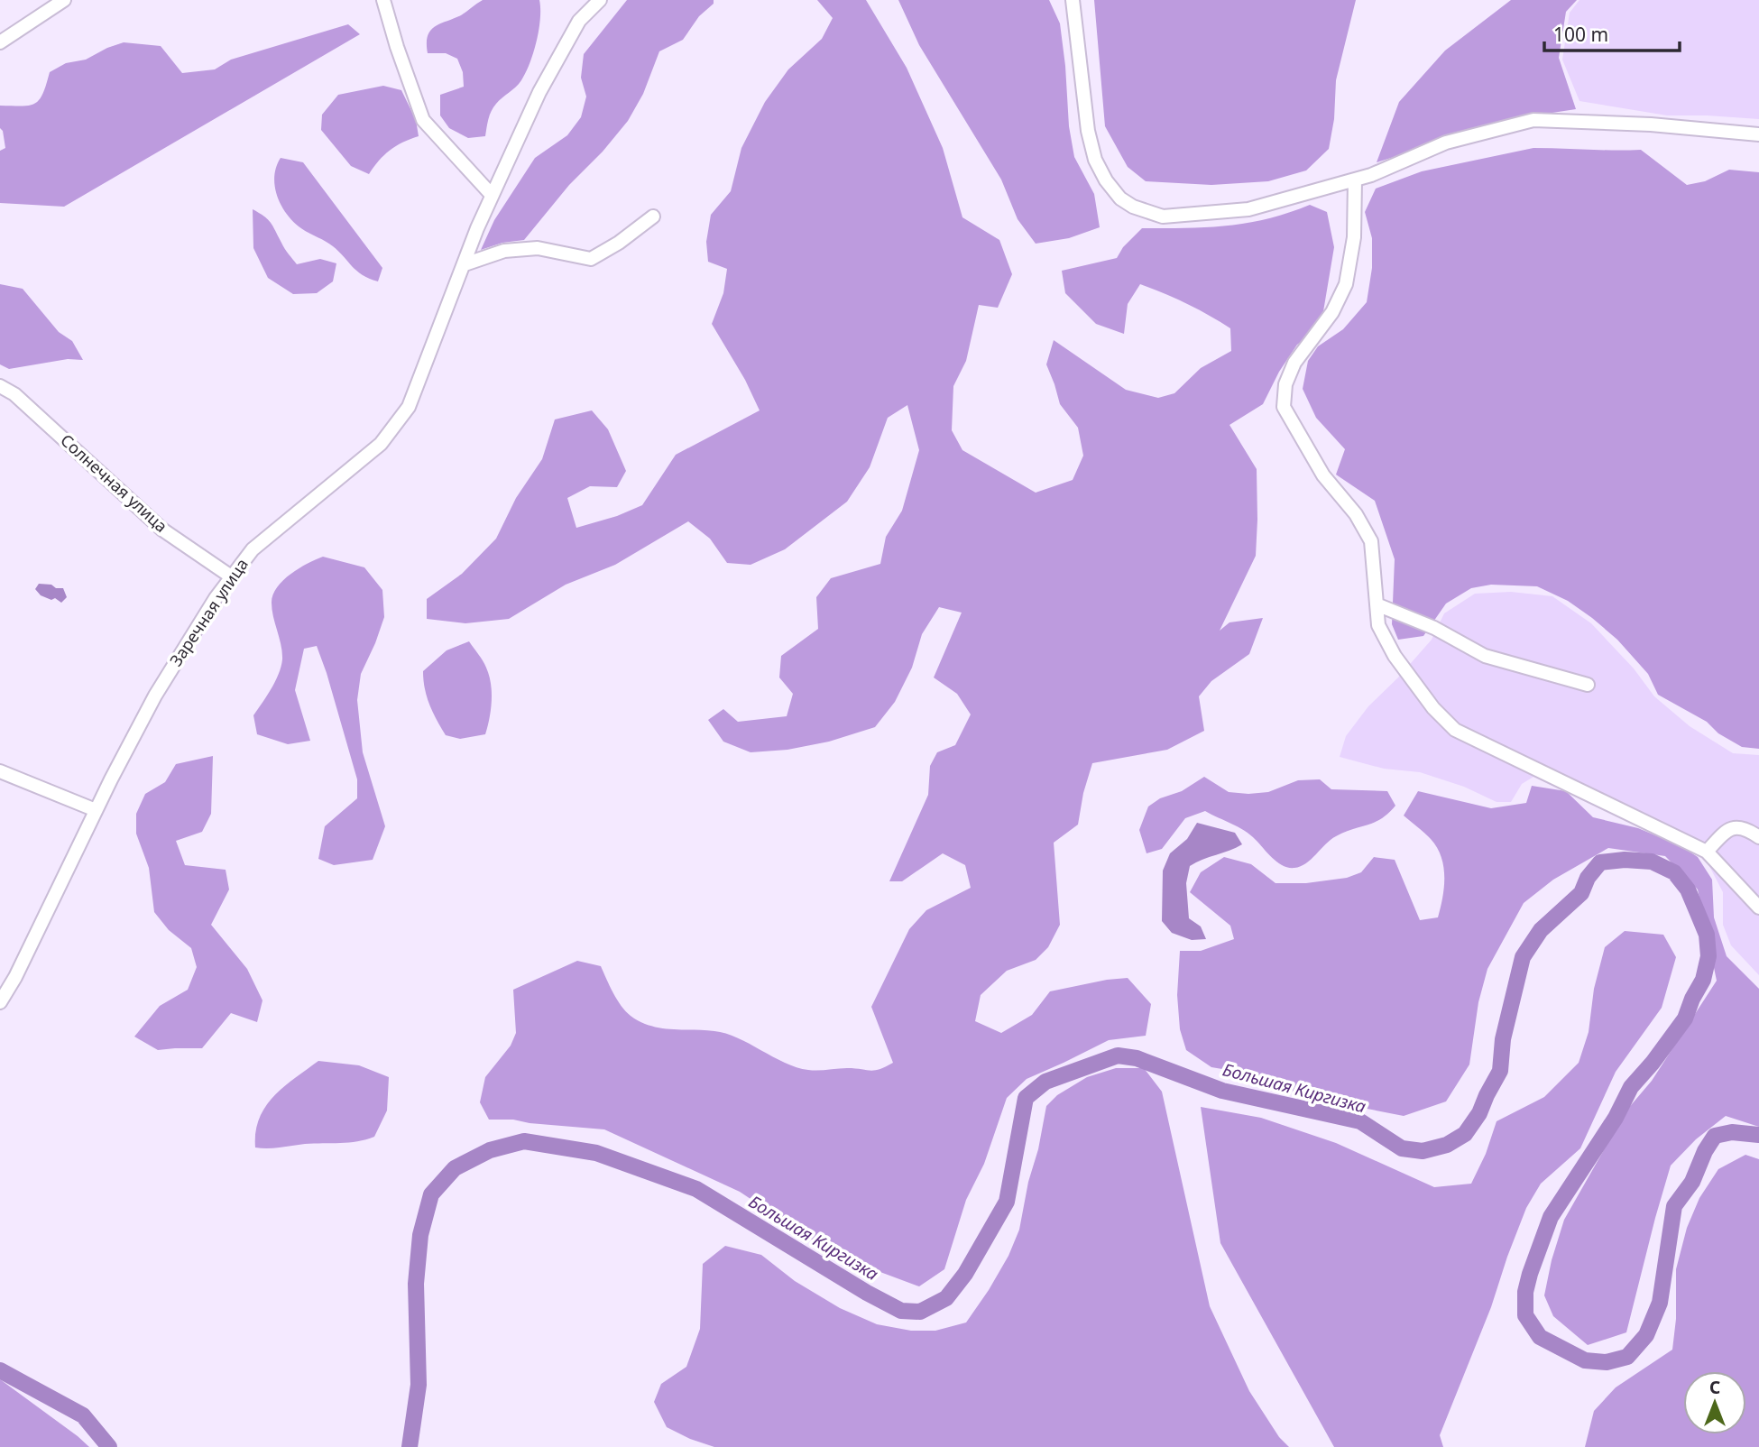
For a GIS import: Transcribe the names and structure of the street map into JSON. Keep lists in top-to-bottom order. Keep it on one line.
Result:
{"streets":{"street":["Солнечная улица","Заречная улица"]},"crossings":[["Солнечная улица","Заречная улица"]],"water":["Большая Киргизка"],"scale_bar":"100 m","north":"top"}
